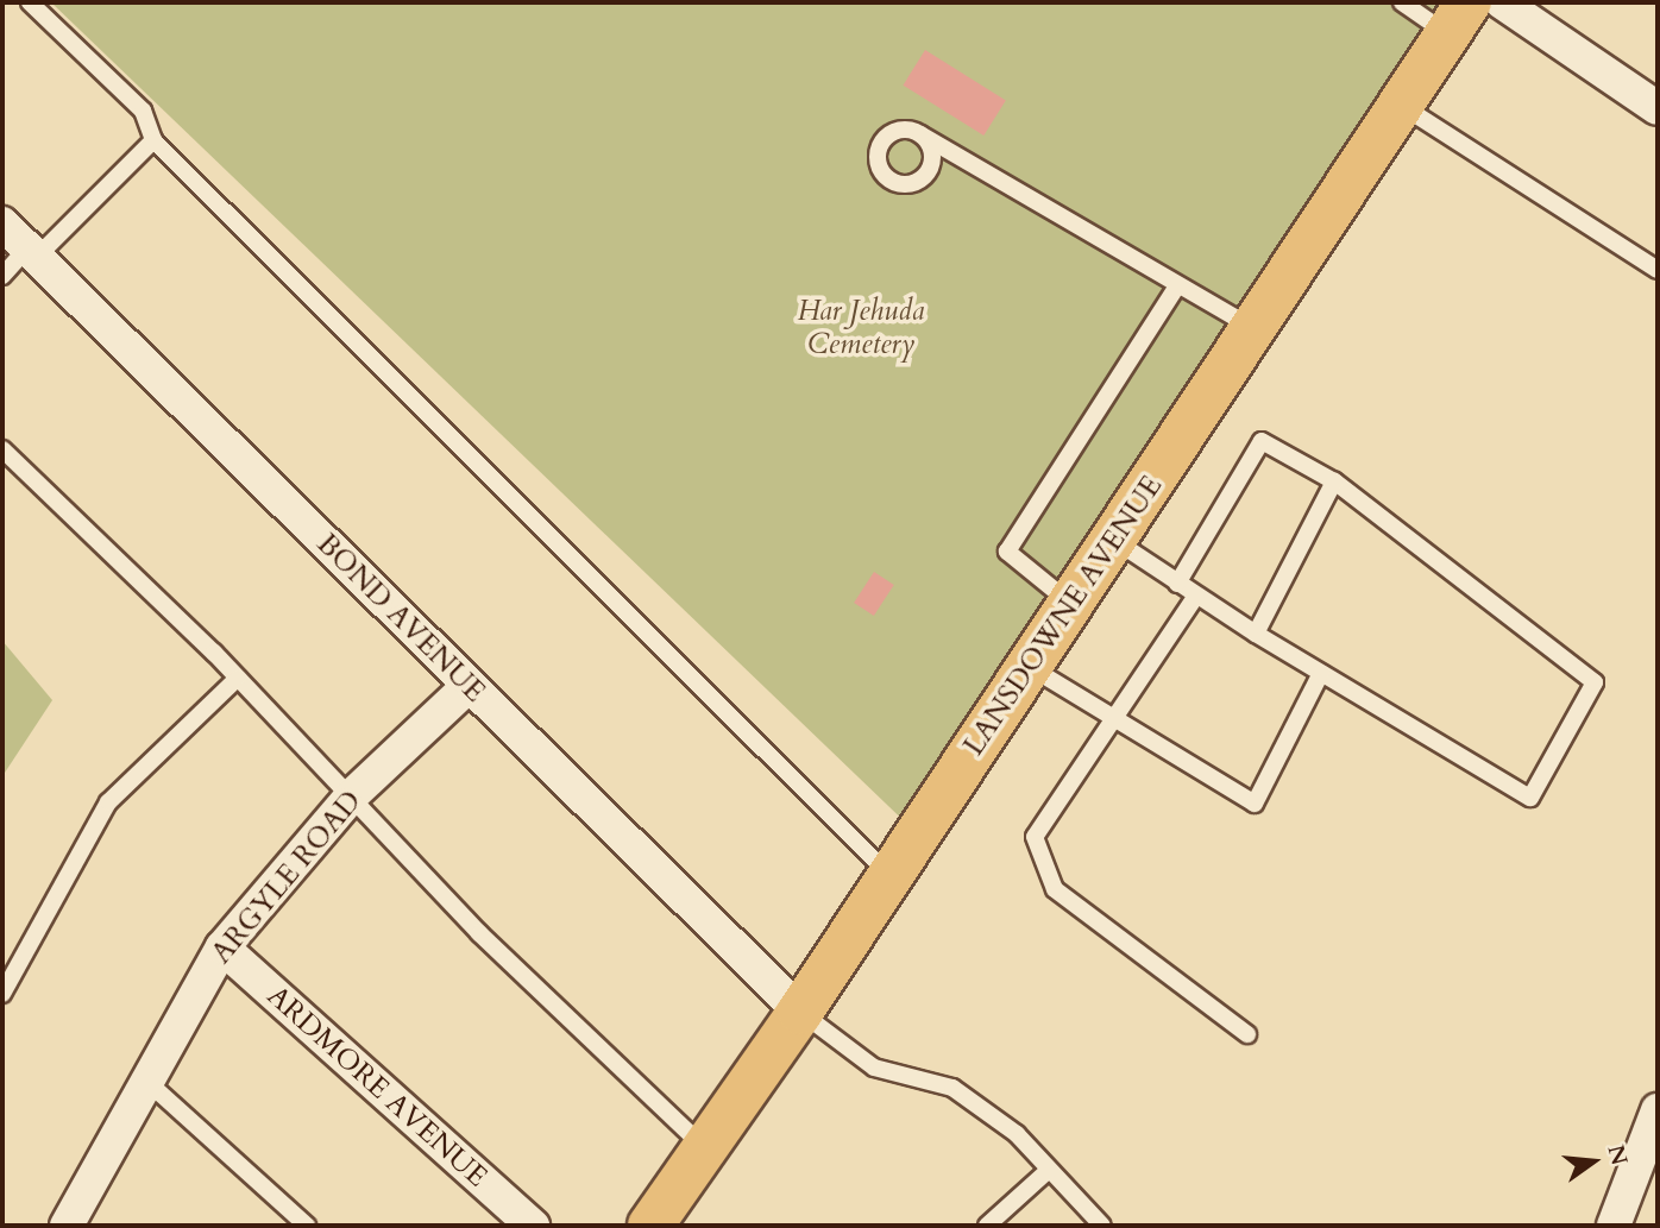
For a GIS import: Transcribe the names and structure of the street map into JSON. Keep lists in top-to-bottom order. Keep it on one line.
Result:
{"streets":{"main road":["LANSDOWNE AVENUE"],"street":["BOND AVENUE","ARGYLE ROAD","ARDMORE AVENUE"]},"crossings":[["LANSDOWNE AVENUE","BOND AVENUE"],["BOND AVENUE","ARGYLE ROAD"],["ARGYLE ROAD","ARDMORE AVENUE"]],"parks":["Har Jehuda Cemetery"],"north":"right"}
